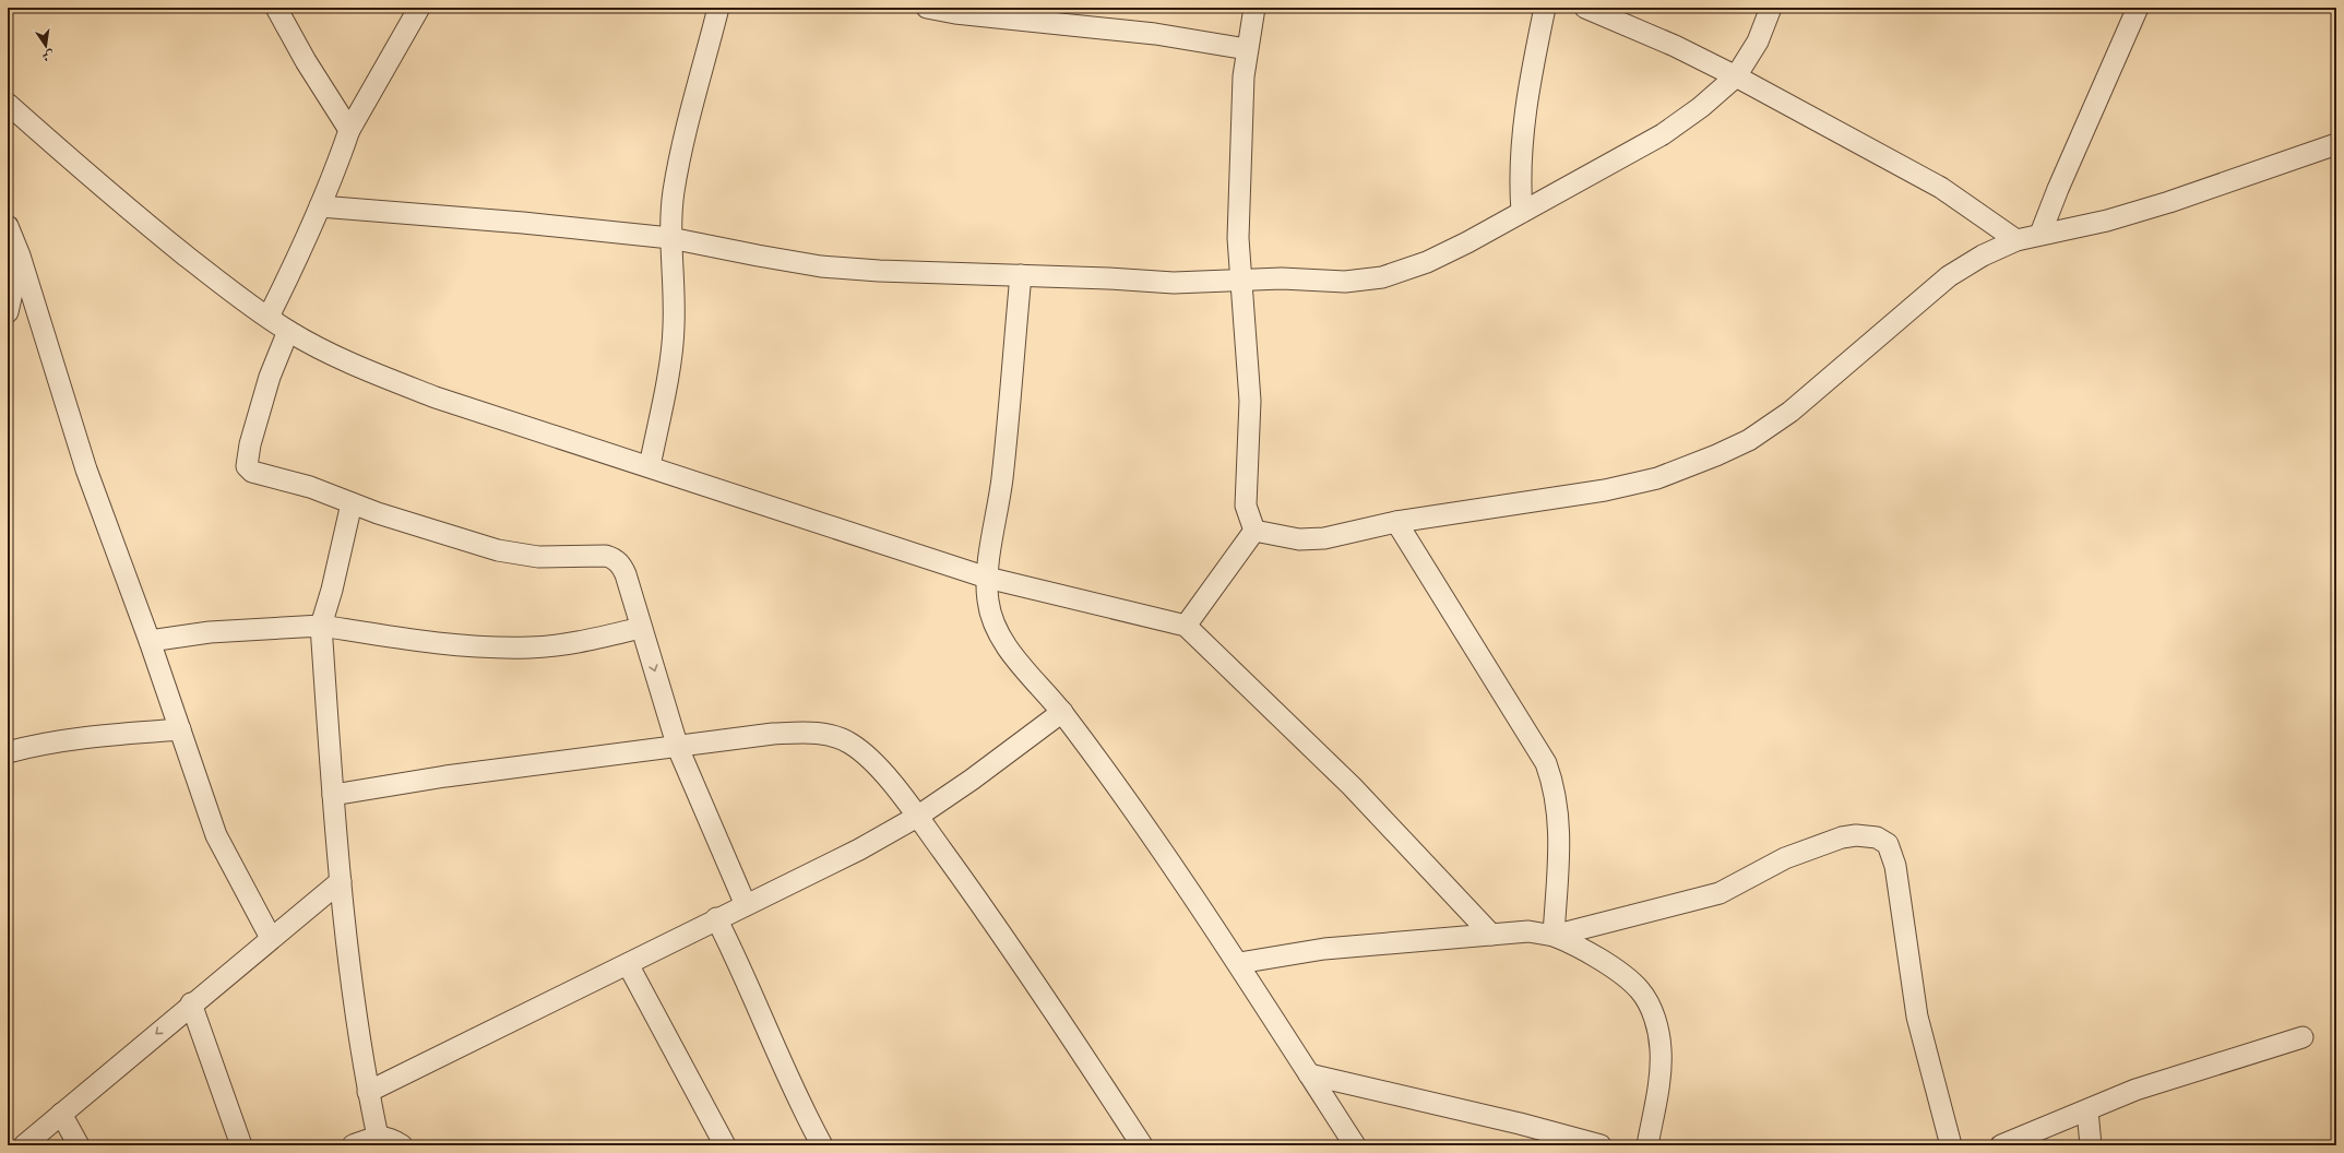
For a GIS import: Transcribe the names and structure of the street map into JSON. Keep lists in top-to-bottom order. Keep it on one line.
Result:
{"north":"bottom"}
